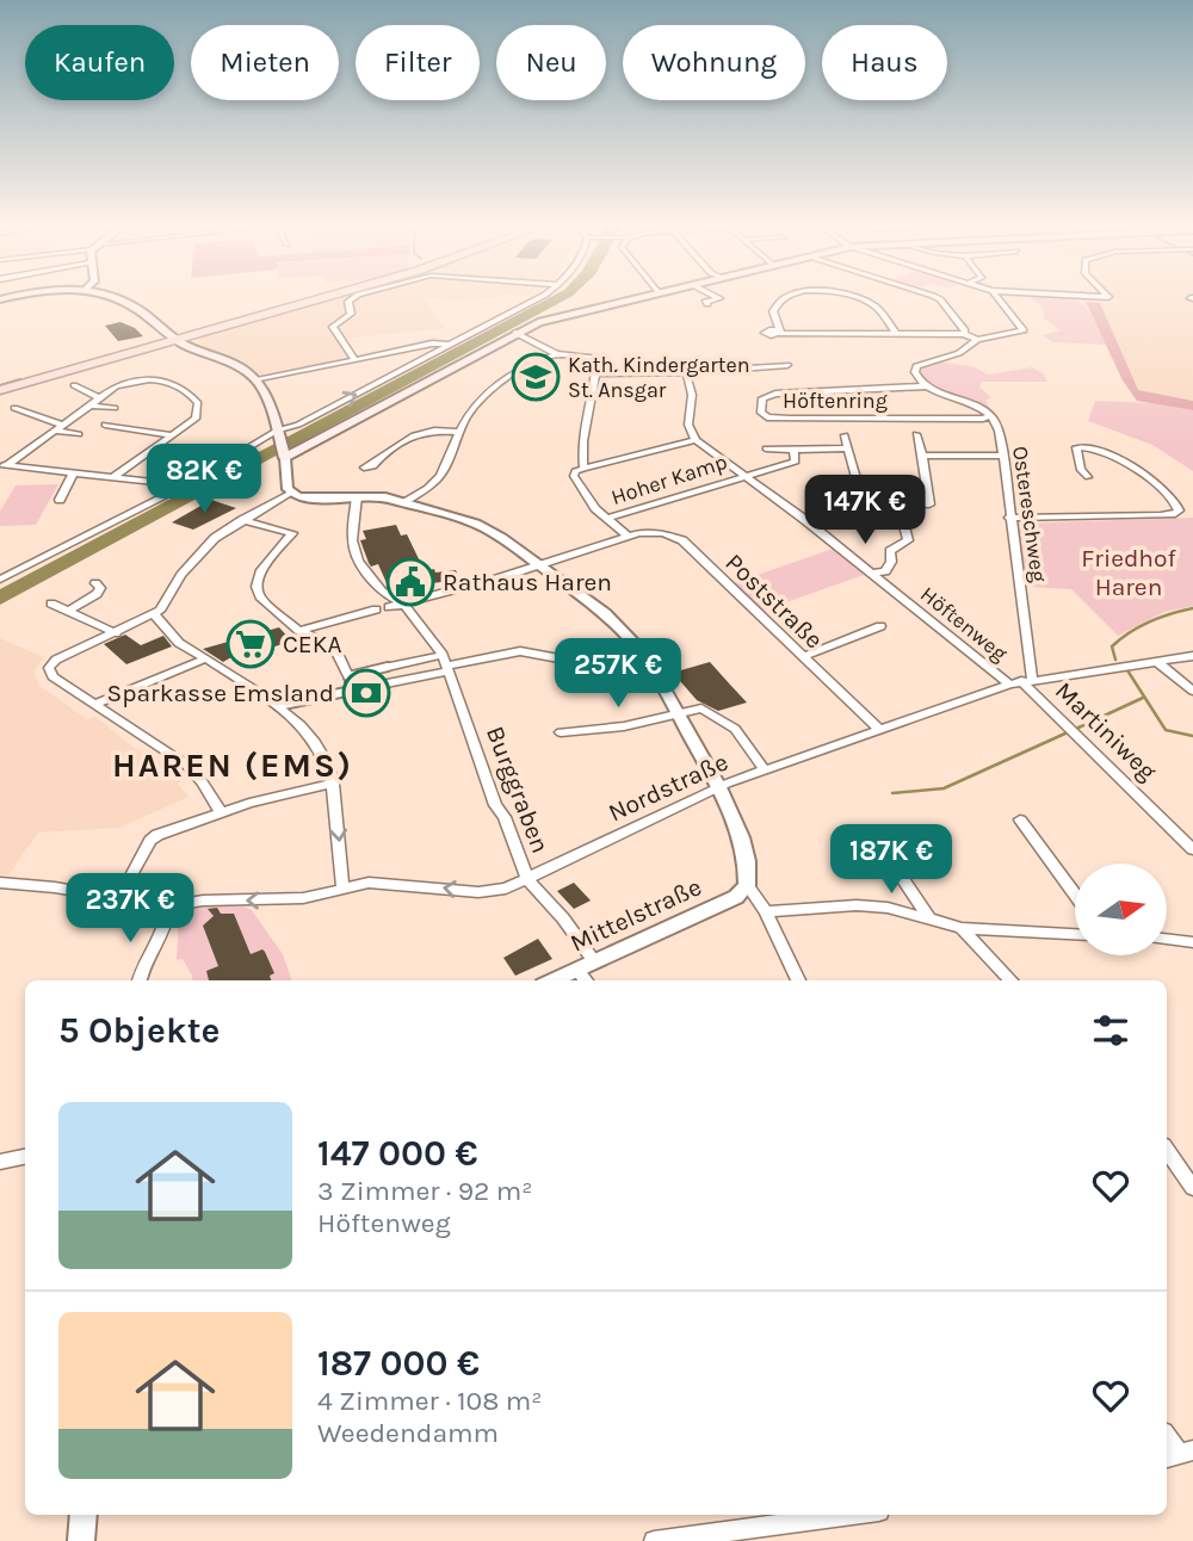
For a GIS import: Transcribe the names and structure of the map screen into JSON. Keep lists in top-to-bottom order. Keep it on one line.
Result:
{"streets":{"street":["Höftenring","Hoher Kamp","Ostereschweg","Poststraße","Höftenweg","Martiniweg","Nordstraße","Burggraben","Mittelstraße"]},"crossings":[["Höftenring","Ostereschweg"],["Hoher Kamp","Höftenweg"],["Ostereschweg","Höftenweg"],["Ostereschweg","Martiniweg"],["Ostereschweg","Nordstraße"],["Poststraße","Nordstraße"],["Höftenweg","Martiniweg"],["Höftenweg","Nordstraße"],["Martiniweg","Nordstraße"],["Nordstraße","Burggraben"],["Burggraben","Mittelstraße"]],"districts":["HAREN (EMS)"],"parks":["Friedhof Haren"],"places":{"school or university":["Kath. Kindergarten St. Ansgar"],"public building":["Rathaus Haren"],"supermarket":["CEKA"],"bank":["Sparkasse Emsland"]},"north":"right","page":{"chip":["Kaufen","Mieten","Filter","Neu","Wohnung","Haus"],"price":["82K €","147K €","257K €","187K €","237K €"],"heading":"5 Objekte","list":[{"name":"147 000 €","note":"3 Zimmer · 92 m² · Höftenweg"},{"name":"187 000 €","note":"4 Zimmer · 108 m² · Weedendamm"}]}}
